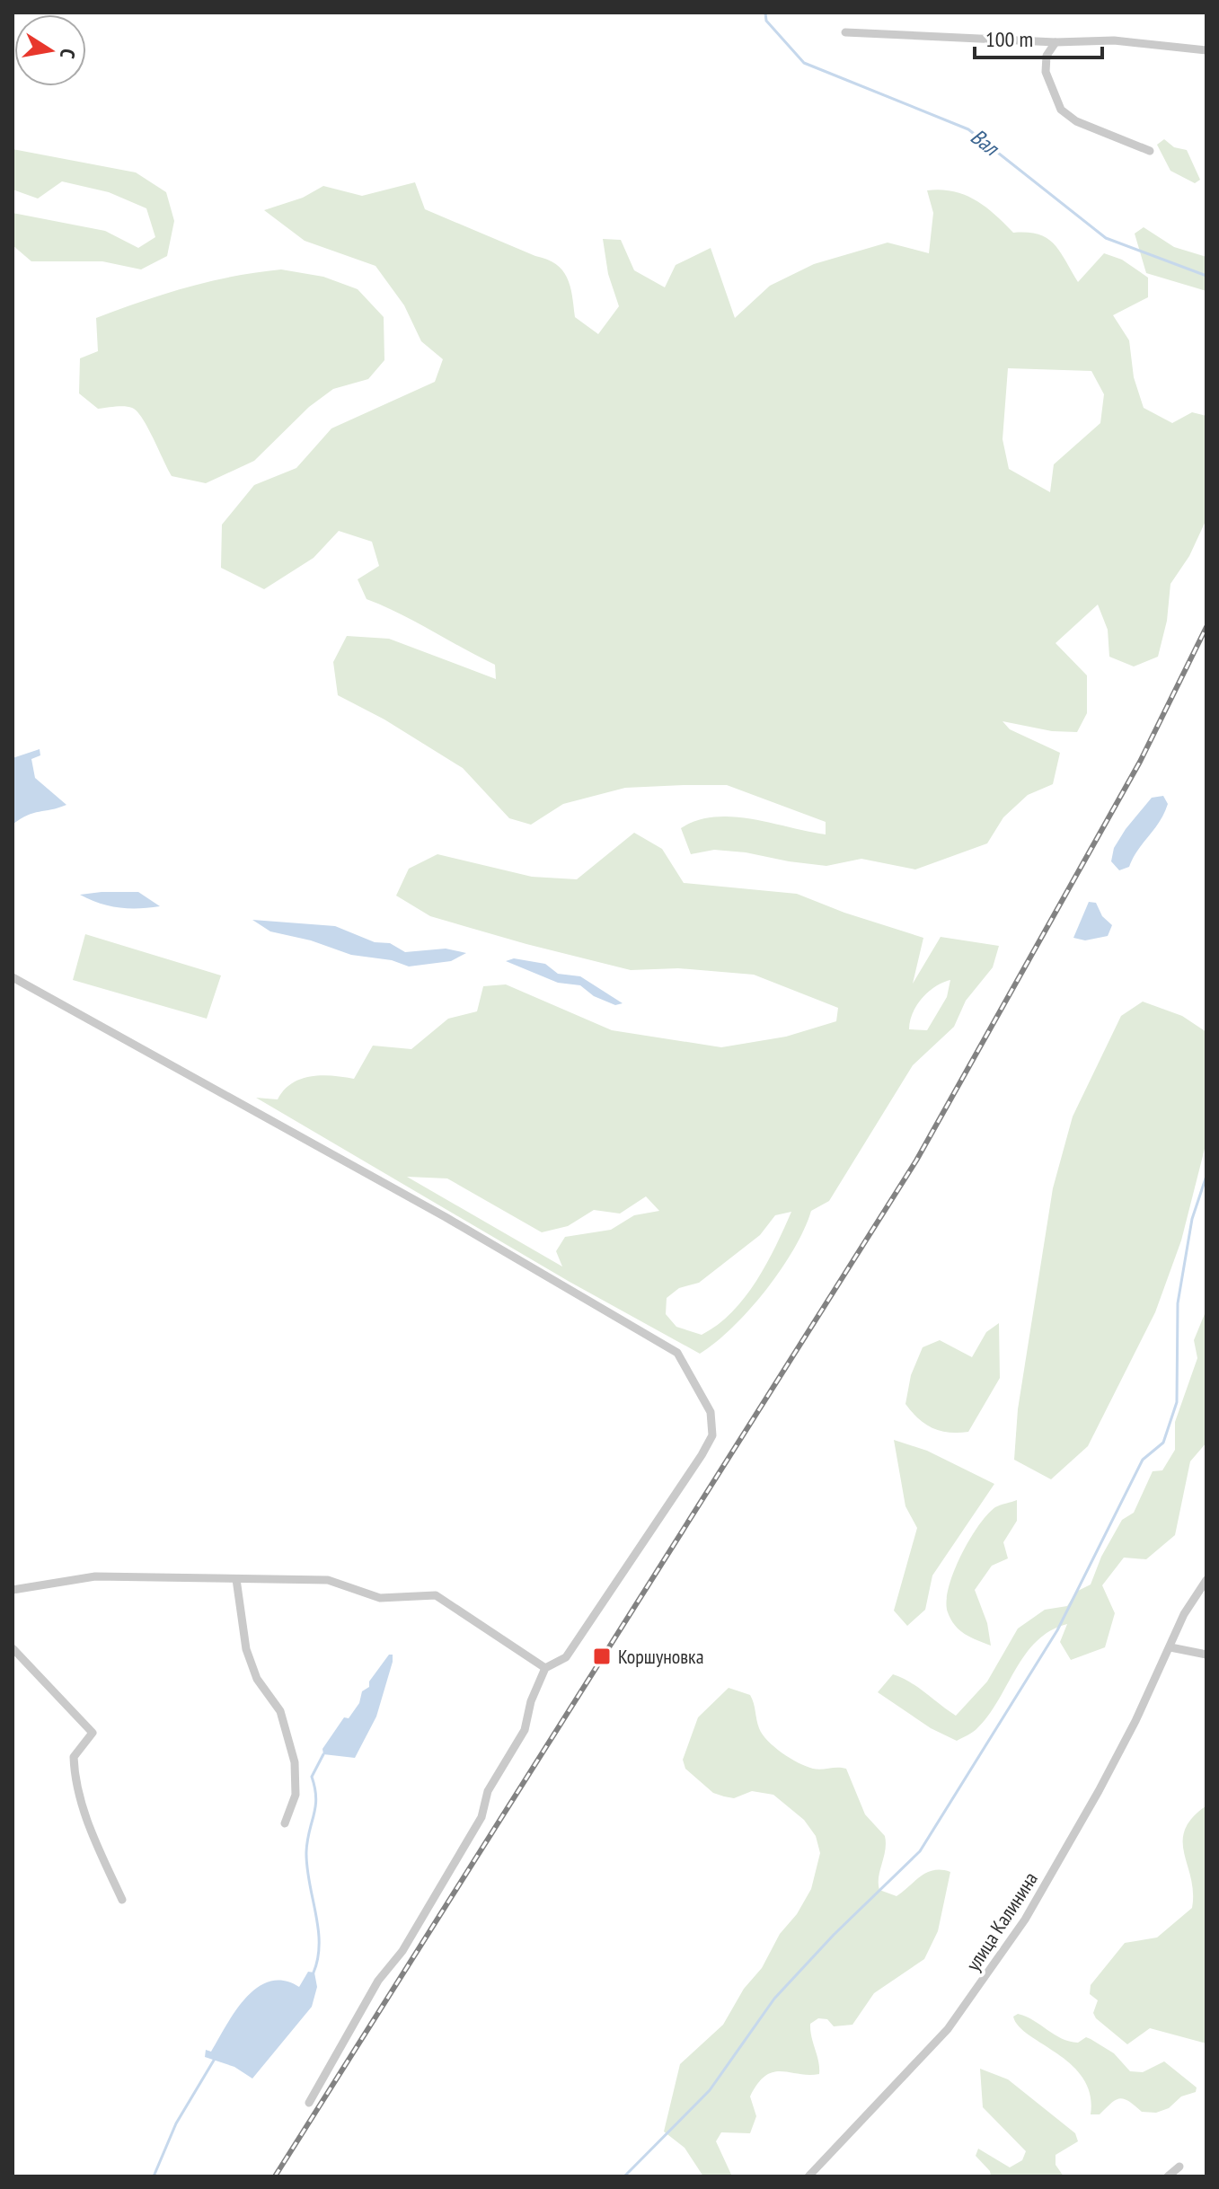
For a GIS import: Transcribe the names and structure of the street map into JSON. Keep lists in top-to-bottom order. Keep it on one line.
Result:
{"streets":{"street":["улица Калинина"]},"water":["Вал"],"places":{"transit":["Коршуновка"]},"scale_bar":"100 m","north":"right"}
